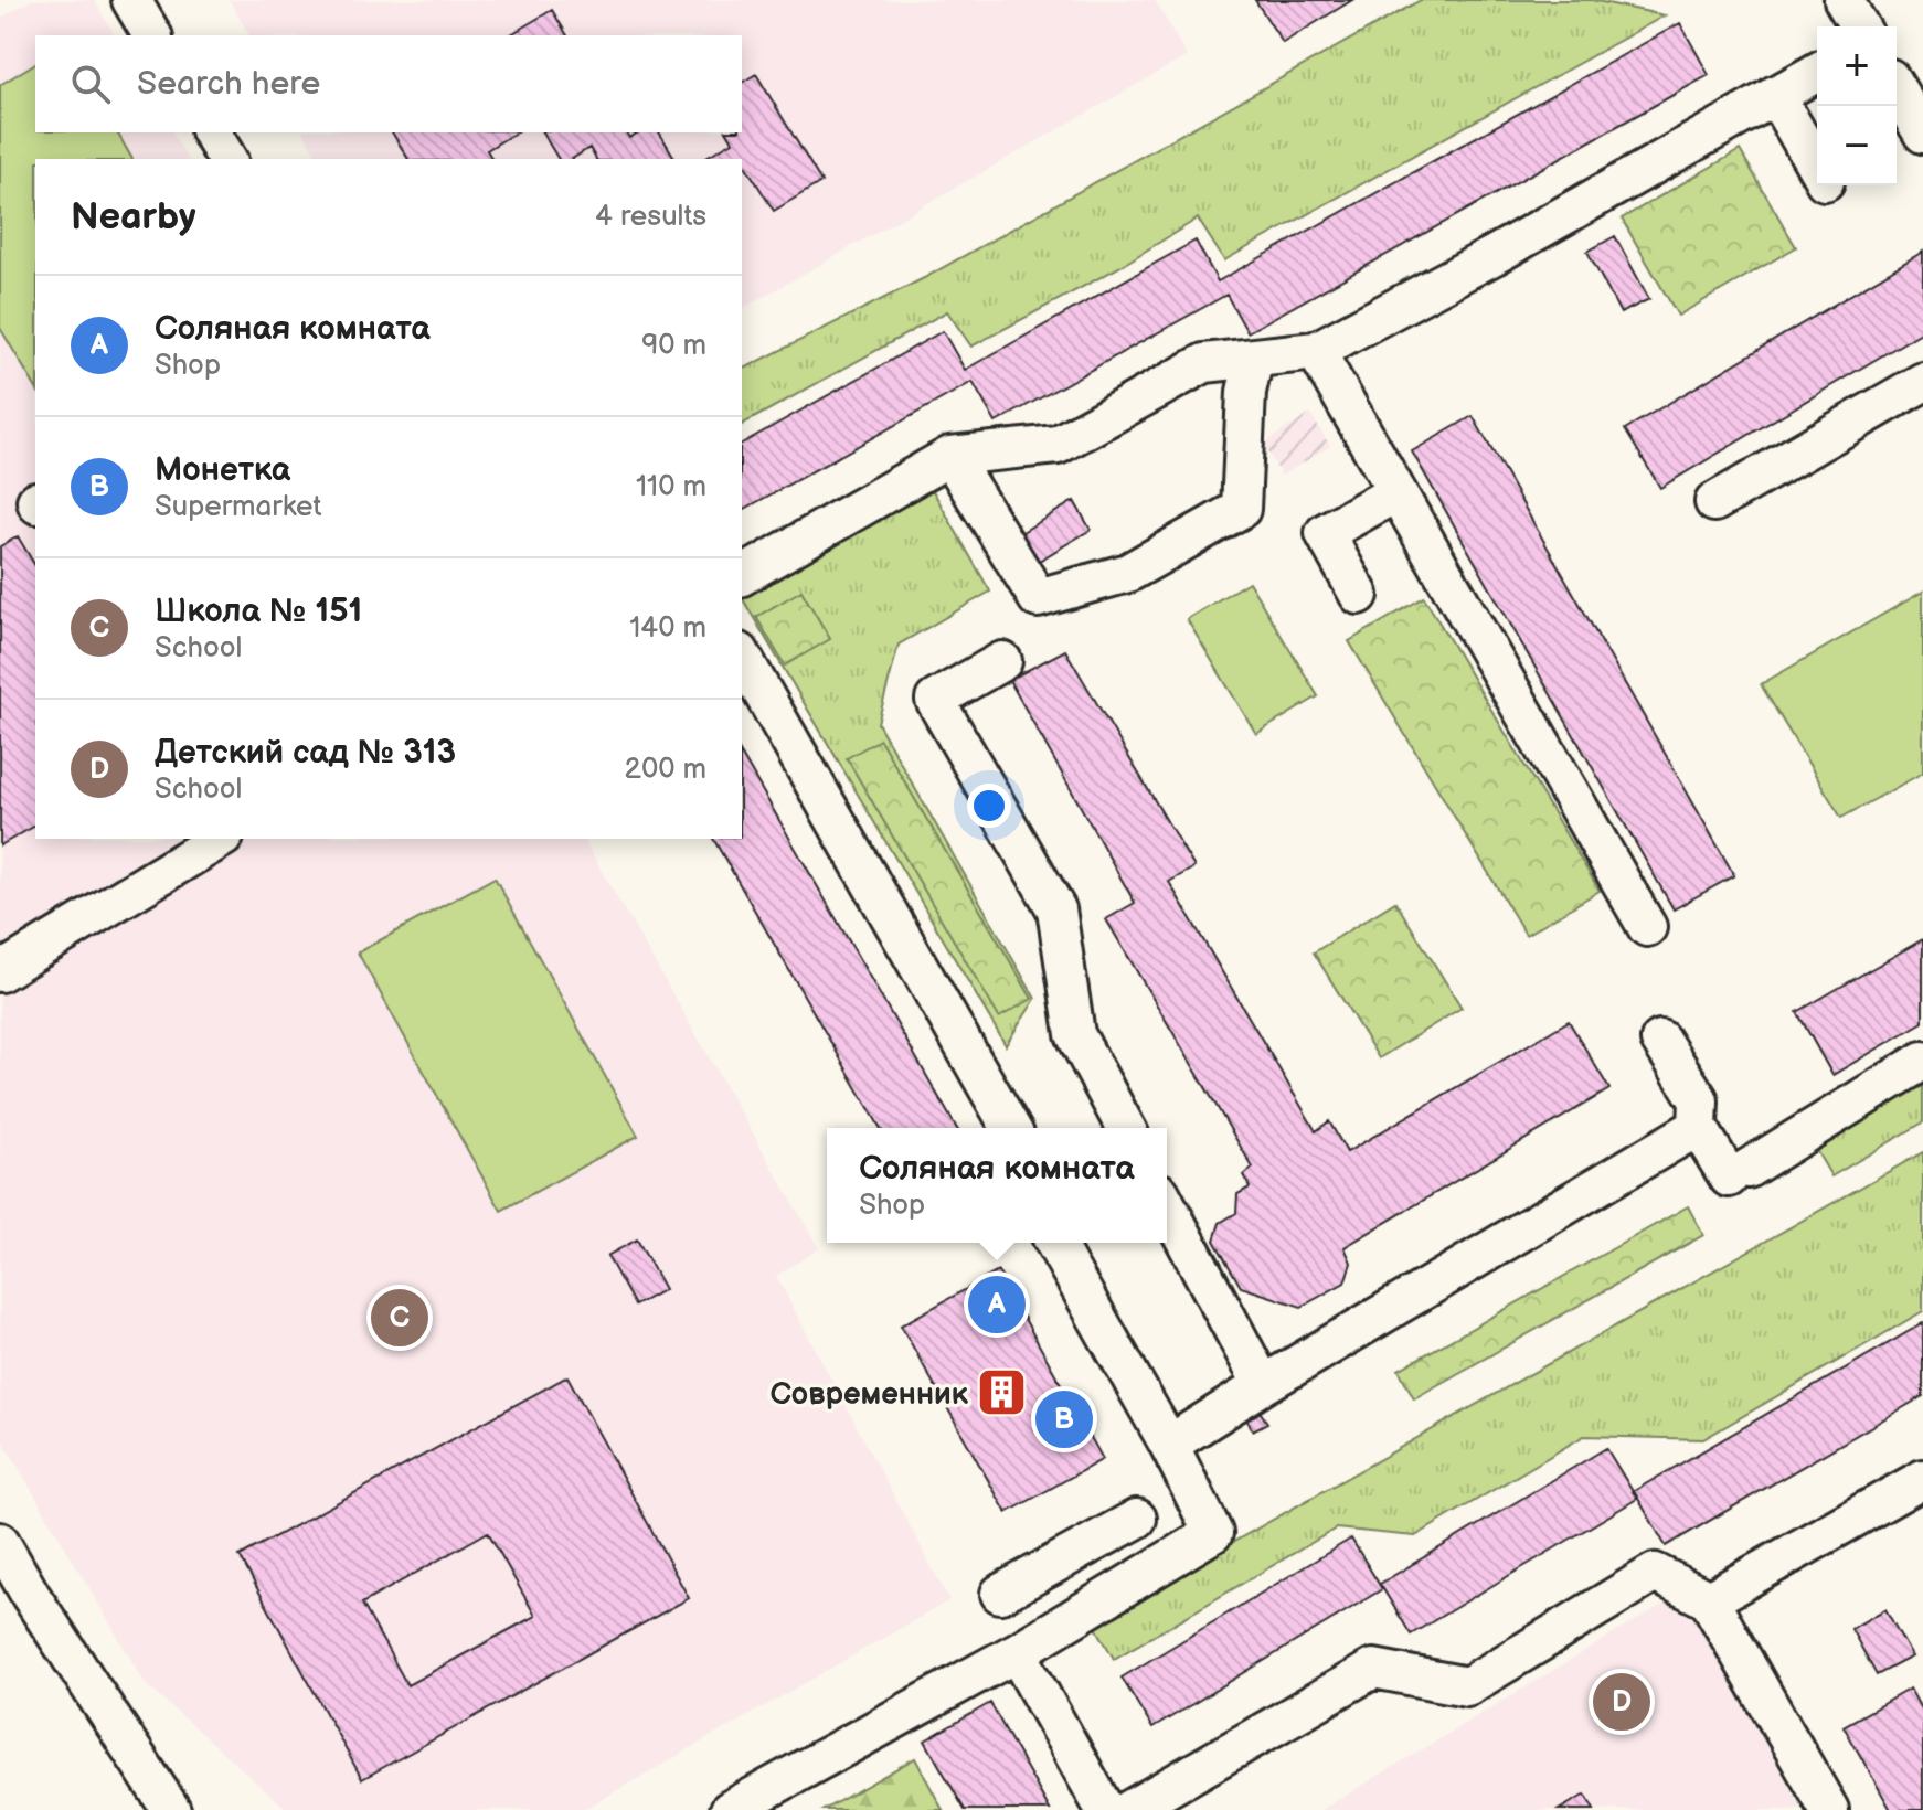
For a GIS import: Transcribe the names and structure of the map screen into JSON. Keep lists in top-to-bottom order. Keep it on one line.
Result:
{"places":{"building":["Современник"]},"page":{"map_buttons":["+","−"],"search":"Search here","heading":["Nearby","4 results"],"list":[{"mark":"A","name":"Соляная комната","note":"Shop","value":"90 m"},{"mark":"B","name":"Монетка","note":"Supermarket","value":"110 m"},{"mark":"C","name":"Школа № 151","note":"School","value":"140 m"},{"mark":"D","name":"Детский сад № 313","note":"School","value":"200 m"}],"popup":["Соляная комната","Shop"],"pins":["A","C","B","D"]}}
